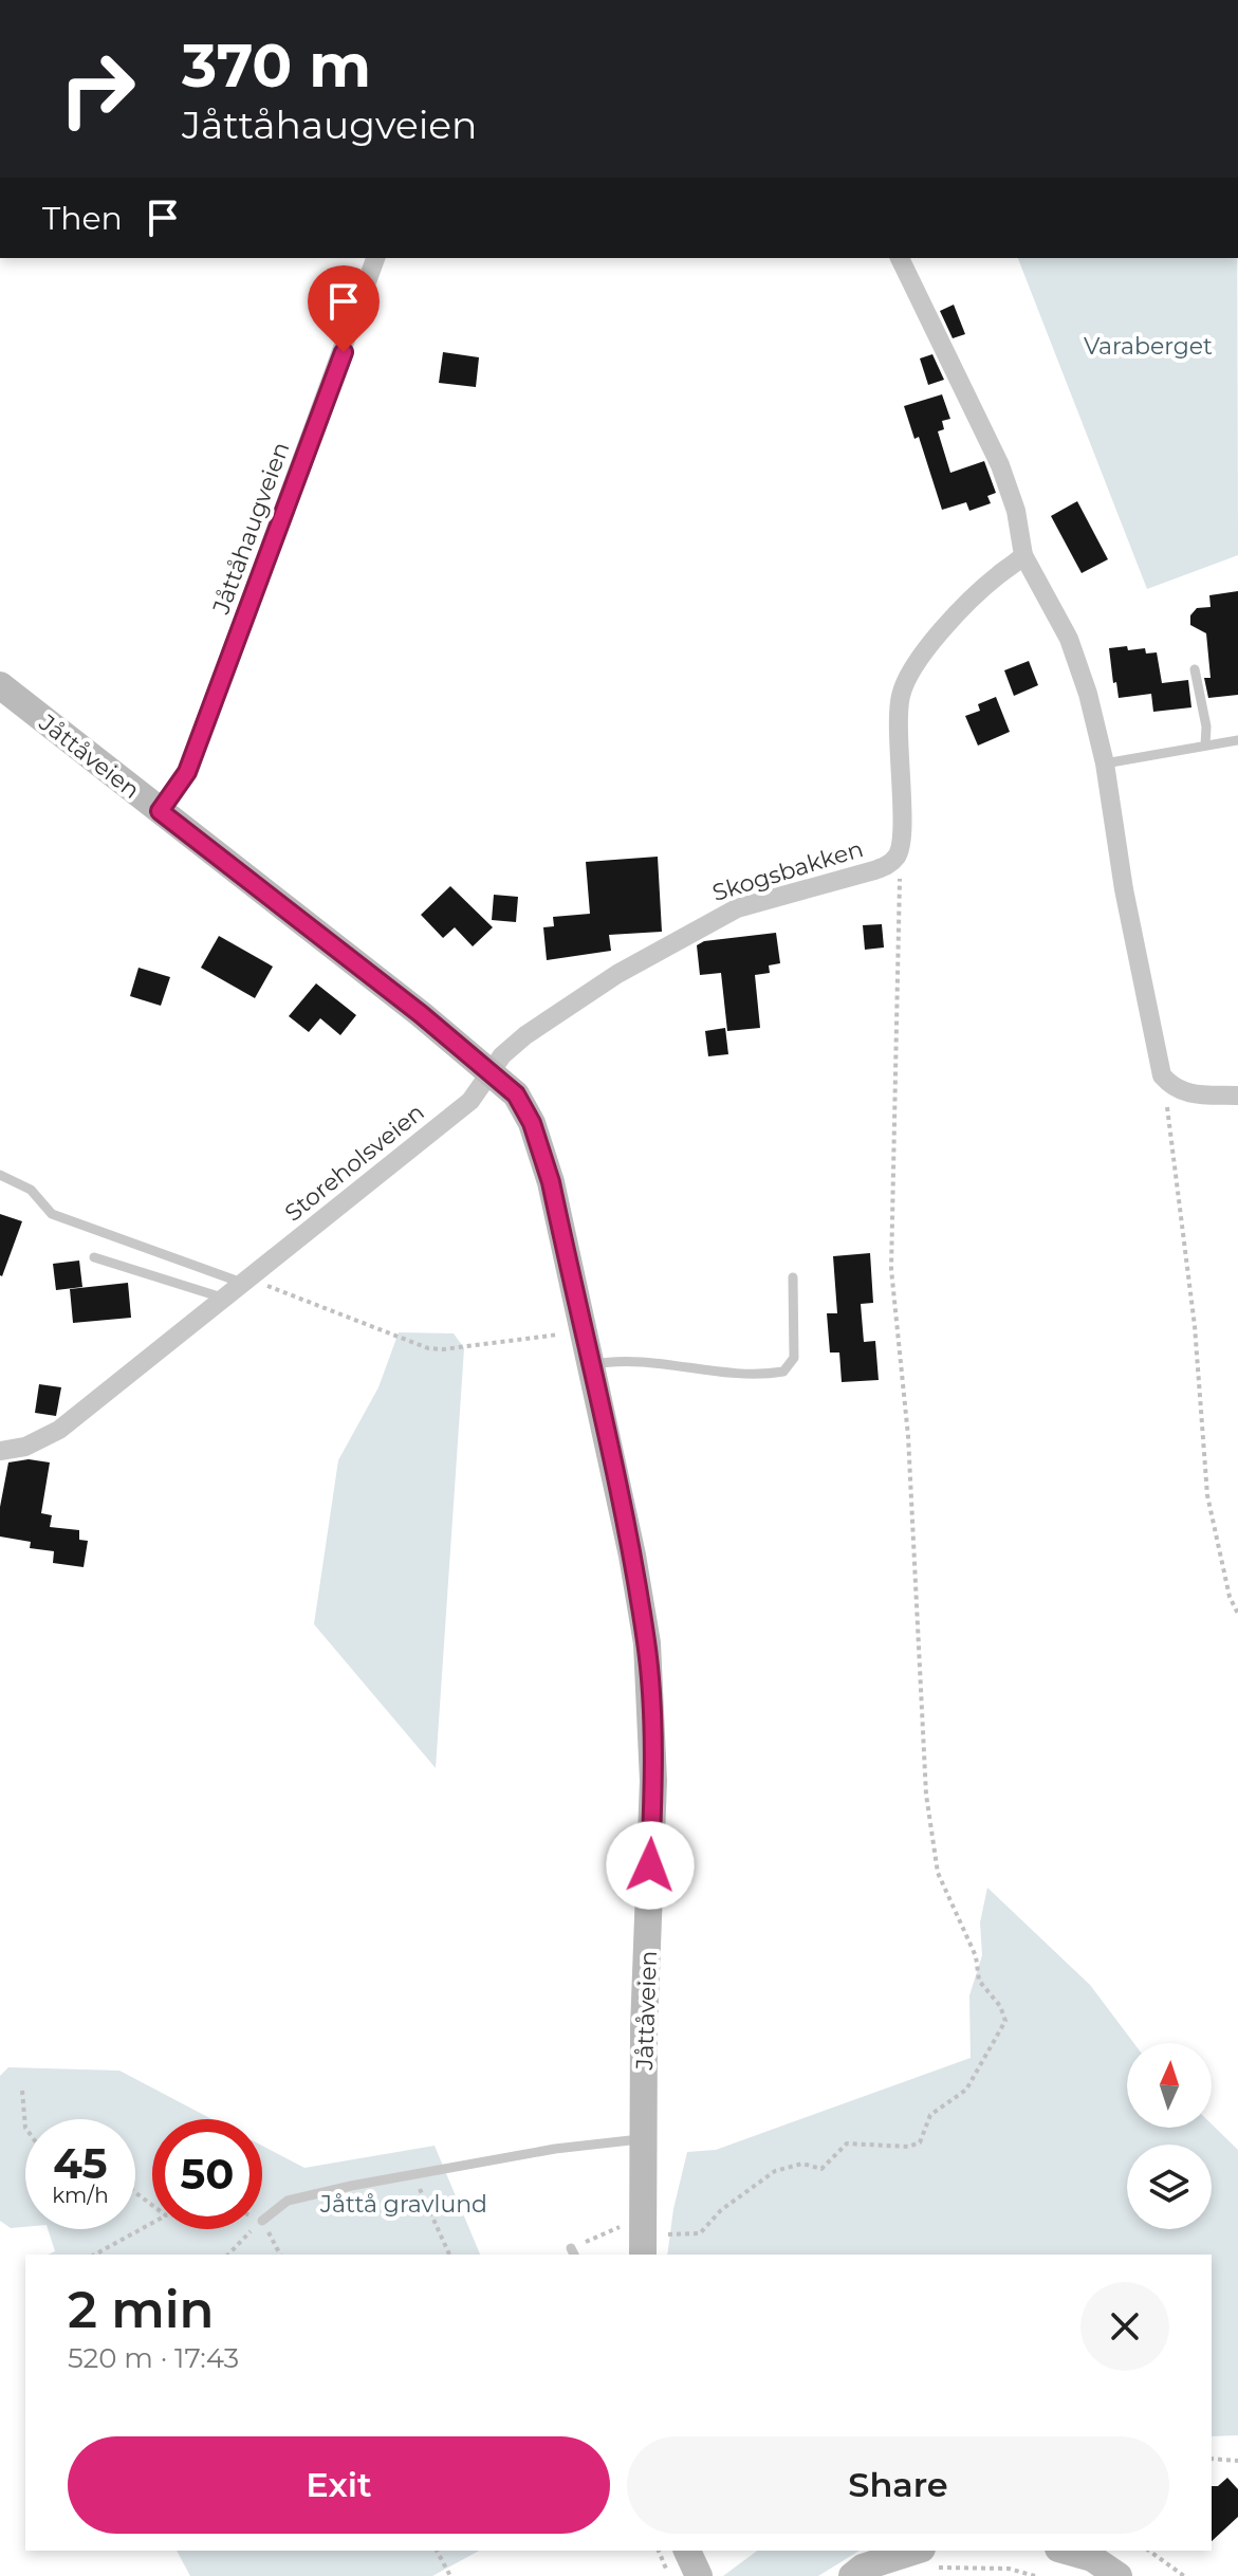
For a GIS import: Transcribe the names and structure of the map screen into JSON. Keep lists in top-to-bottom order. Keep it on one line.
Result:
{"streets":{"main road":["Jåttåveien"],"street":["Jåttåhaugveien","Skogsbakken","Storeholsveien"]},"crossings":[["Jåttåhaugveien","Jåttåveien"],["Jåttåveien","Skogsbakken"],["Jåttåveien","Storeholsveien"],["Skogsbakken","Storeholsveien"]],"parks":["Varaberget","Jåttå gravlund"],"north":"top","page":{"turn":["370 m","Jåttåhaugveien"],"then":"Then","speed":"45 km/h","limit":"50","heading":["2 min","520 m · 17:43"],"buttons":["Exit","Share"]}}
